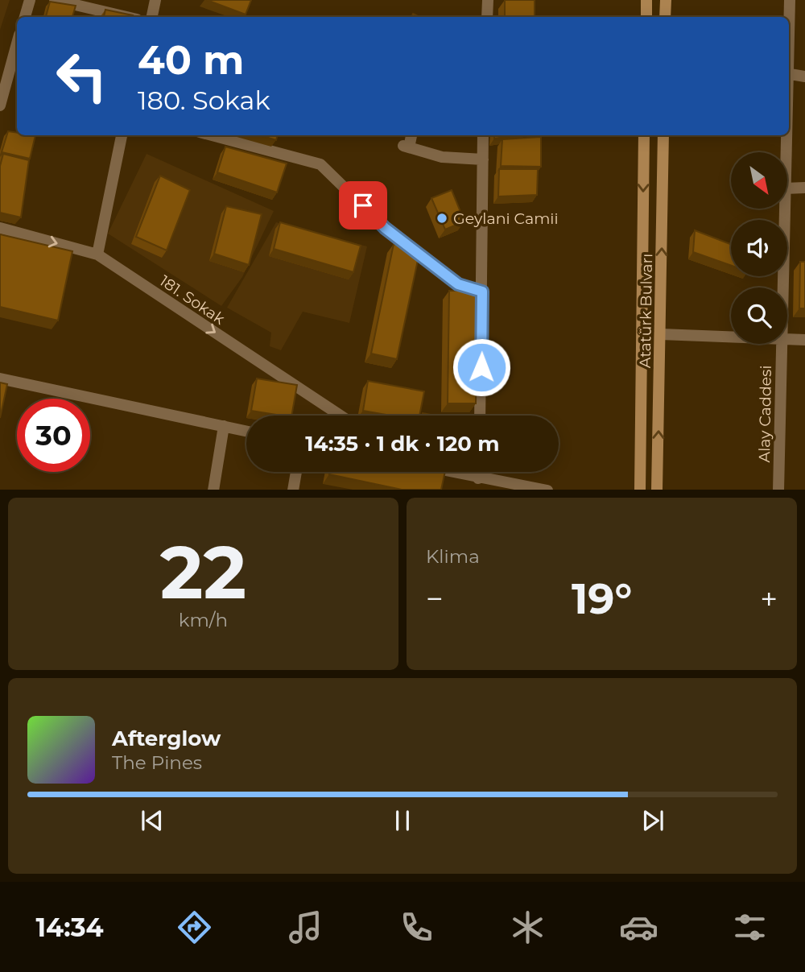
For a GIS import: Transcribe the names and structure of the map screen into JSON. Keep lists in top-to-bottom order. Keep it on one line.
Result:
{"streets":{"main road":["Atatürk Bulvarı"],"street":["181. Sokak","Alay Caddesi"]},"one_way":["181. Sokak"],"places":["Geylani Camii"],"north":"bottom right","page":{"turn":["40 m","180. Sokak"],"limit":"30","trip":"14:35 · 1 dk · 120 m","tile":[["22","km/h"],"Klima"],"heat":["−","19°","+"],"song":["Afterglow","The Pines"],"tabs":"14:34"}}
